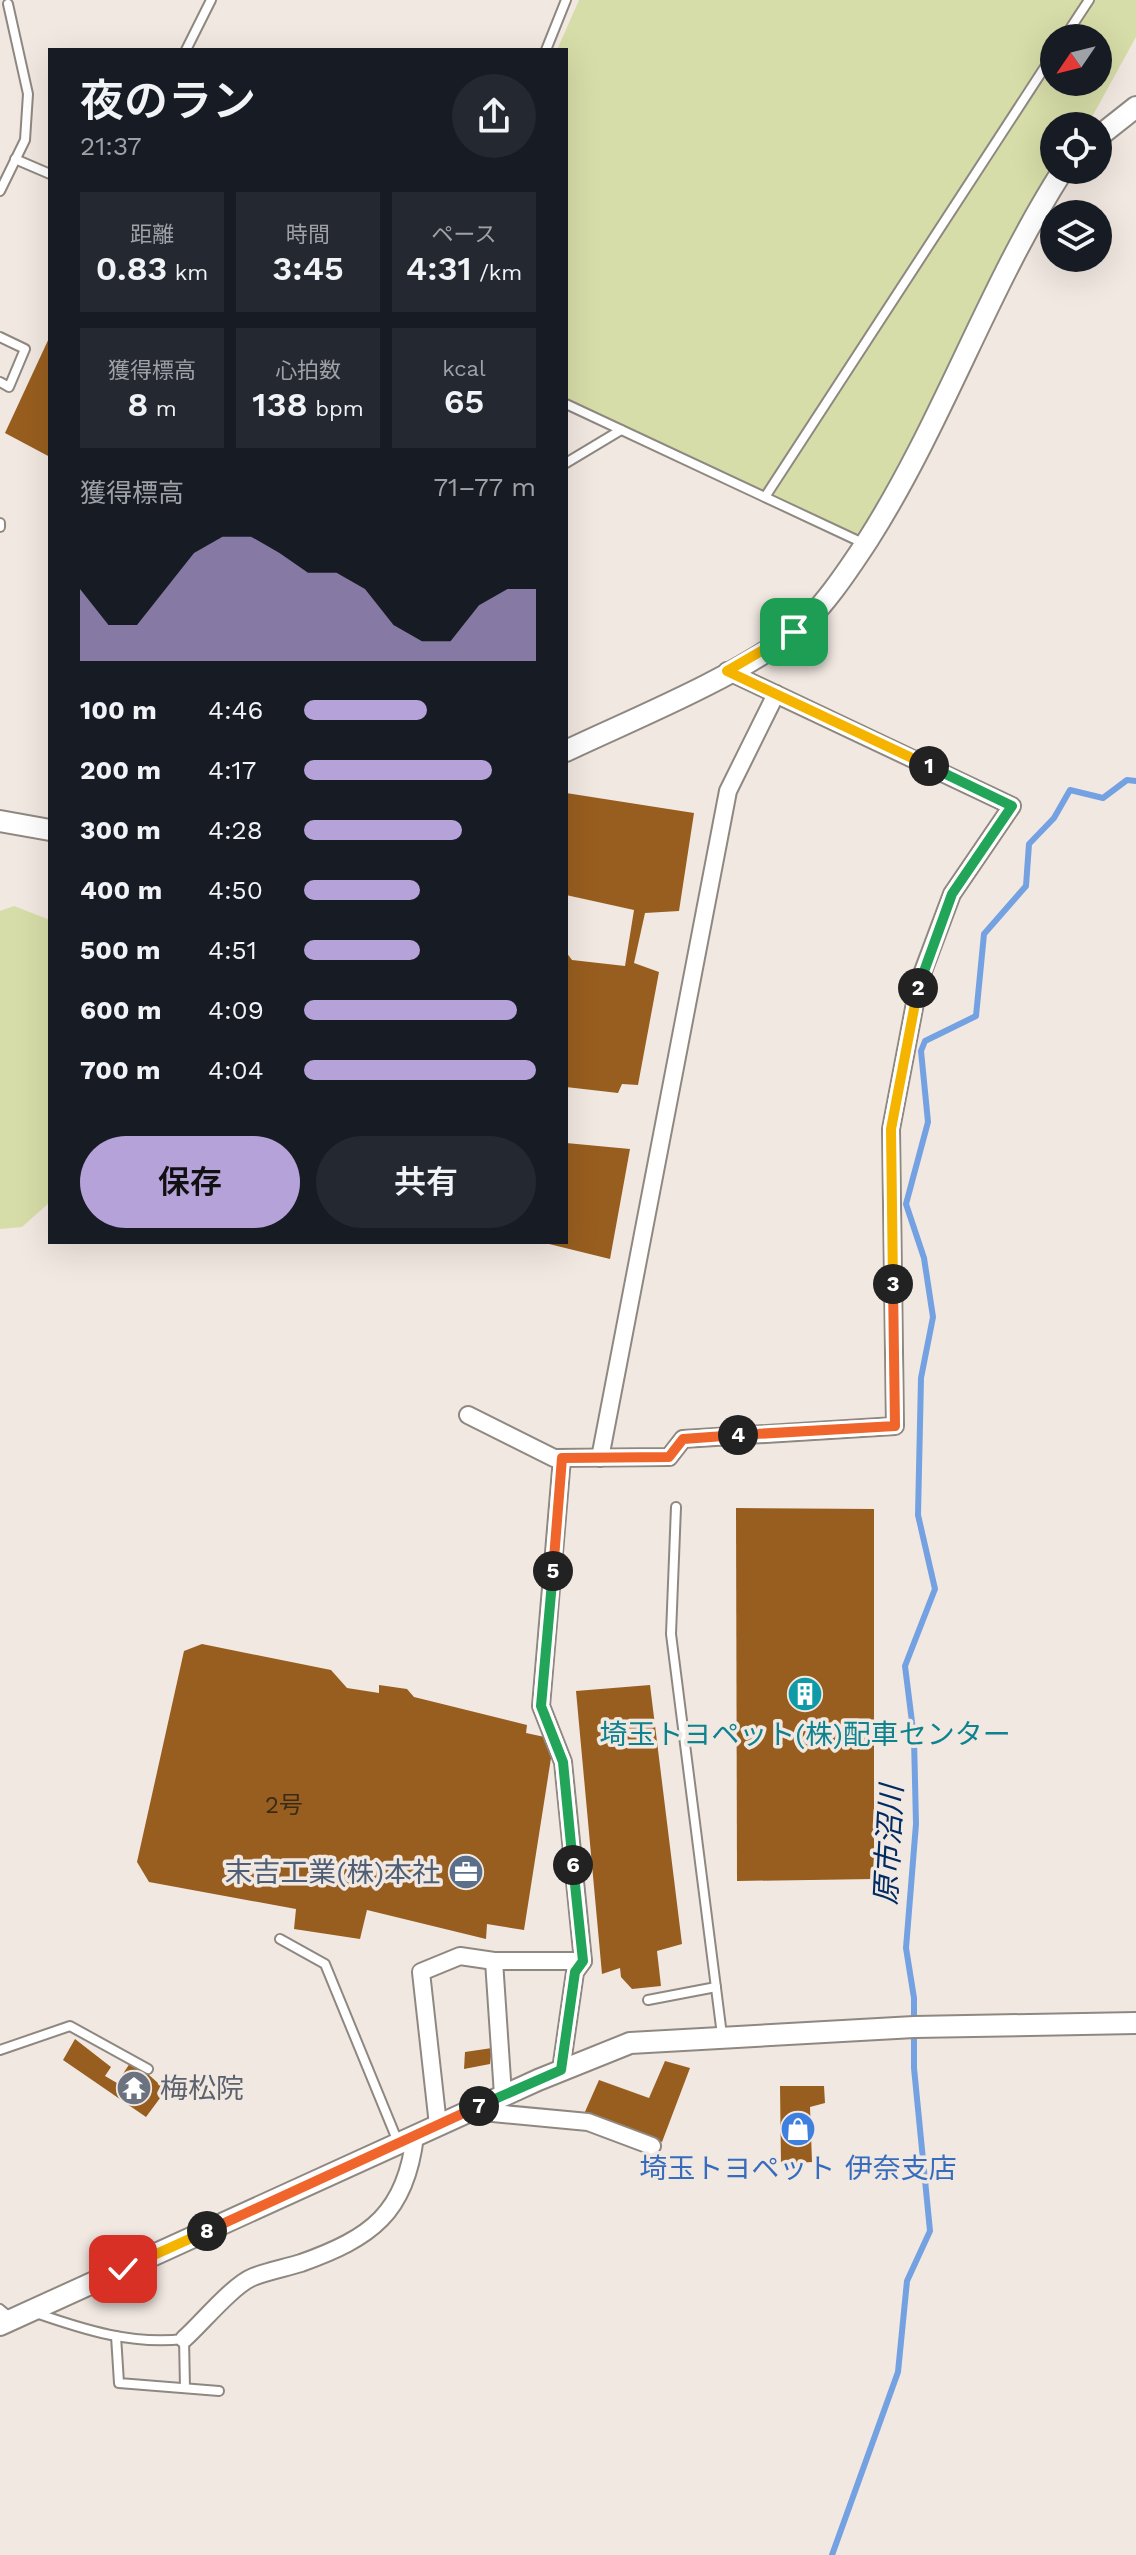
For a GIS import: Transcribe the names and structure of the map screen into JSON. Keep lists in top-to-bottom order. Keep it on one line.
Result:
{"water":["原市沼川"],"places":{"building":["埼玉トヨペット(株)配車センター"],"office":["末吉工業(株)本社"],"temple":["梅松院"],"shop":["埼玉トヨペット 伊奈支店"]},"house_numbers":["2号"],"north":"bottom left","page":{"heading":["夜のラン","21:37"],"stats":[["距離","0.83 km"],["時間","3:45"],["ペース","4:31 /km"],["獲得標高","8 m"],["心拍数","138 bpm"],["kcal","65"]],"chart":["獲得標高","71–77 m"],"list":[{"name":"100 m","note":"4:46"},{"name":"200 m","note":"4:17"},{"name":"300 m","note":"4:28"},{"name":"400 m","note":"4:50"},{"name":"500 m","note":"4:51"},{"name":"600 m","note":"4:09"},{"name":"700 m","note":"4:04"}],"pins":["1","2","3","4","5","6","7","8"],"buttons":["保存","共有"]}}
